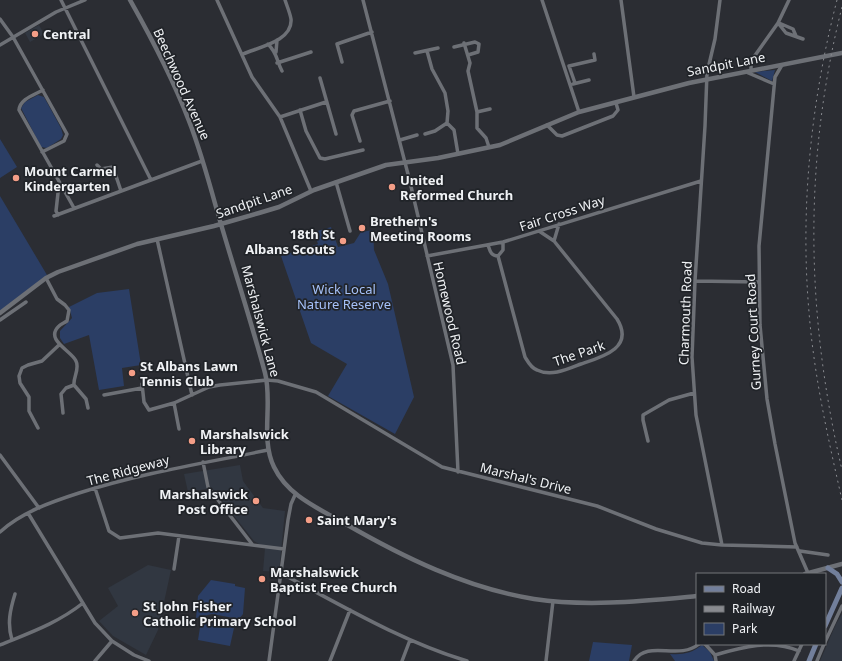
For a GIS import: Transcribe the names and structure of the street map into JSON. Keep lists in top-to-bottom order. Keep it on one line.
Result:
{"streets":{"street":["Sandpit Lane","Beechwood Avenue","Fair Cross Way","Homewood Road","Charmouth Road","Marshalswick Lane","Gurney Court Road","The Park","The Ridgeway","Marshal's Drive"]},"crossings":[["Sandpit Lane","Beechwood Avenue"],["Sandpit Lane","Homewood Road"],["Sandpit Lane","Charmouth Road"],["Sandpit Lane","Marshalswick Lane"],["Sandpit Lane","Gurney Court Road"],["Beechwood Avenue","Marshalswick Lane"],["Fair Cross Way","Homewood Road"],["Fair Cross Way","Charmouth Road"],["Fair Cross Way","The Park"],["Homewood Road","Marshal's Drive"],["Charmouth Road","Marshal's Drive"],["Marshalswick Lane","The Ridgeway"],["Marshalswick Lane","Marshal's Drive"],["Gurney Court Road","Marshal's Drive"]],"parks":["Wick Local Nature Reserve"],"places":["Central","Mount Carmel Kindergarten","United Reformed Church","Brethern's Meeting Rooms","18th St Albans Scouts","St Albans Lawn Tennis Club","Marshalswick Library","Marshalswick Post Office","Saint Mary's","Marshalswick Baptist Free Church","St John Fisher Catholic Primary School"],"legend":["Road","Railway","Park"]}
